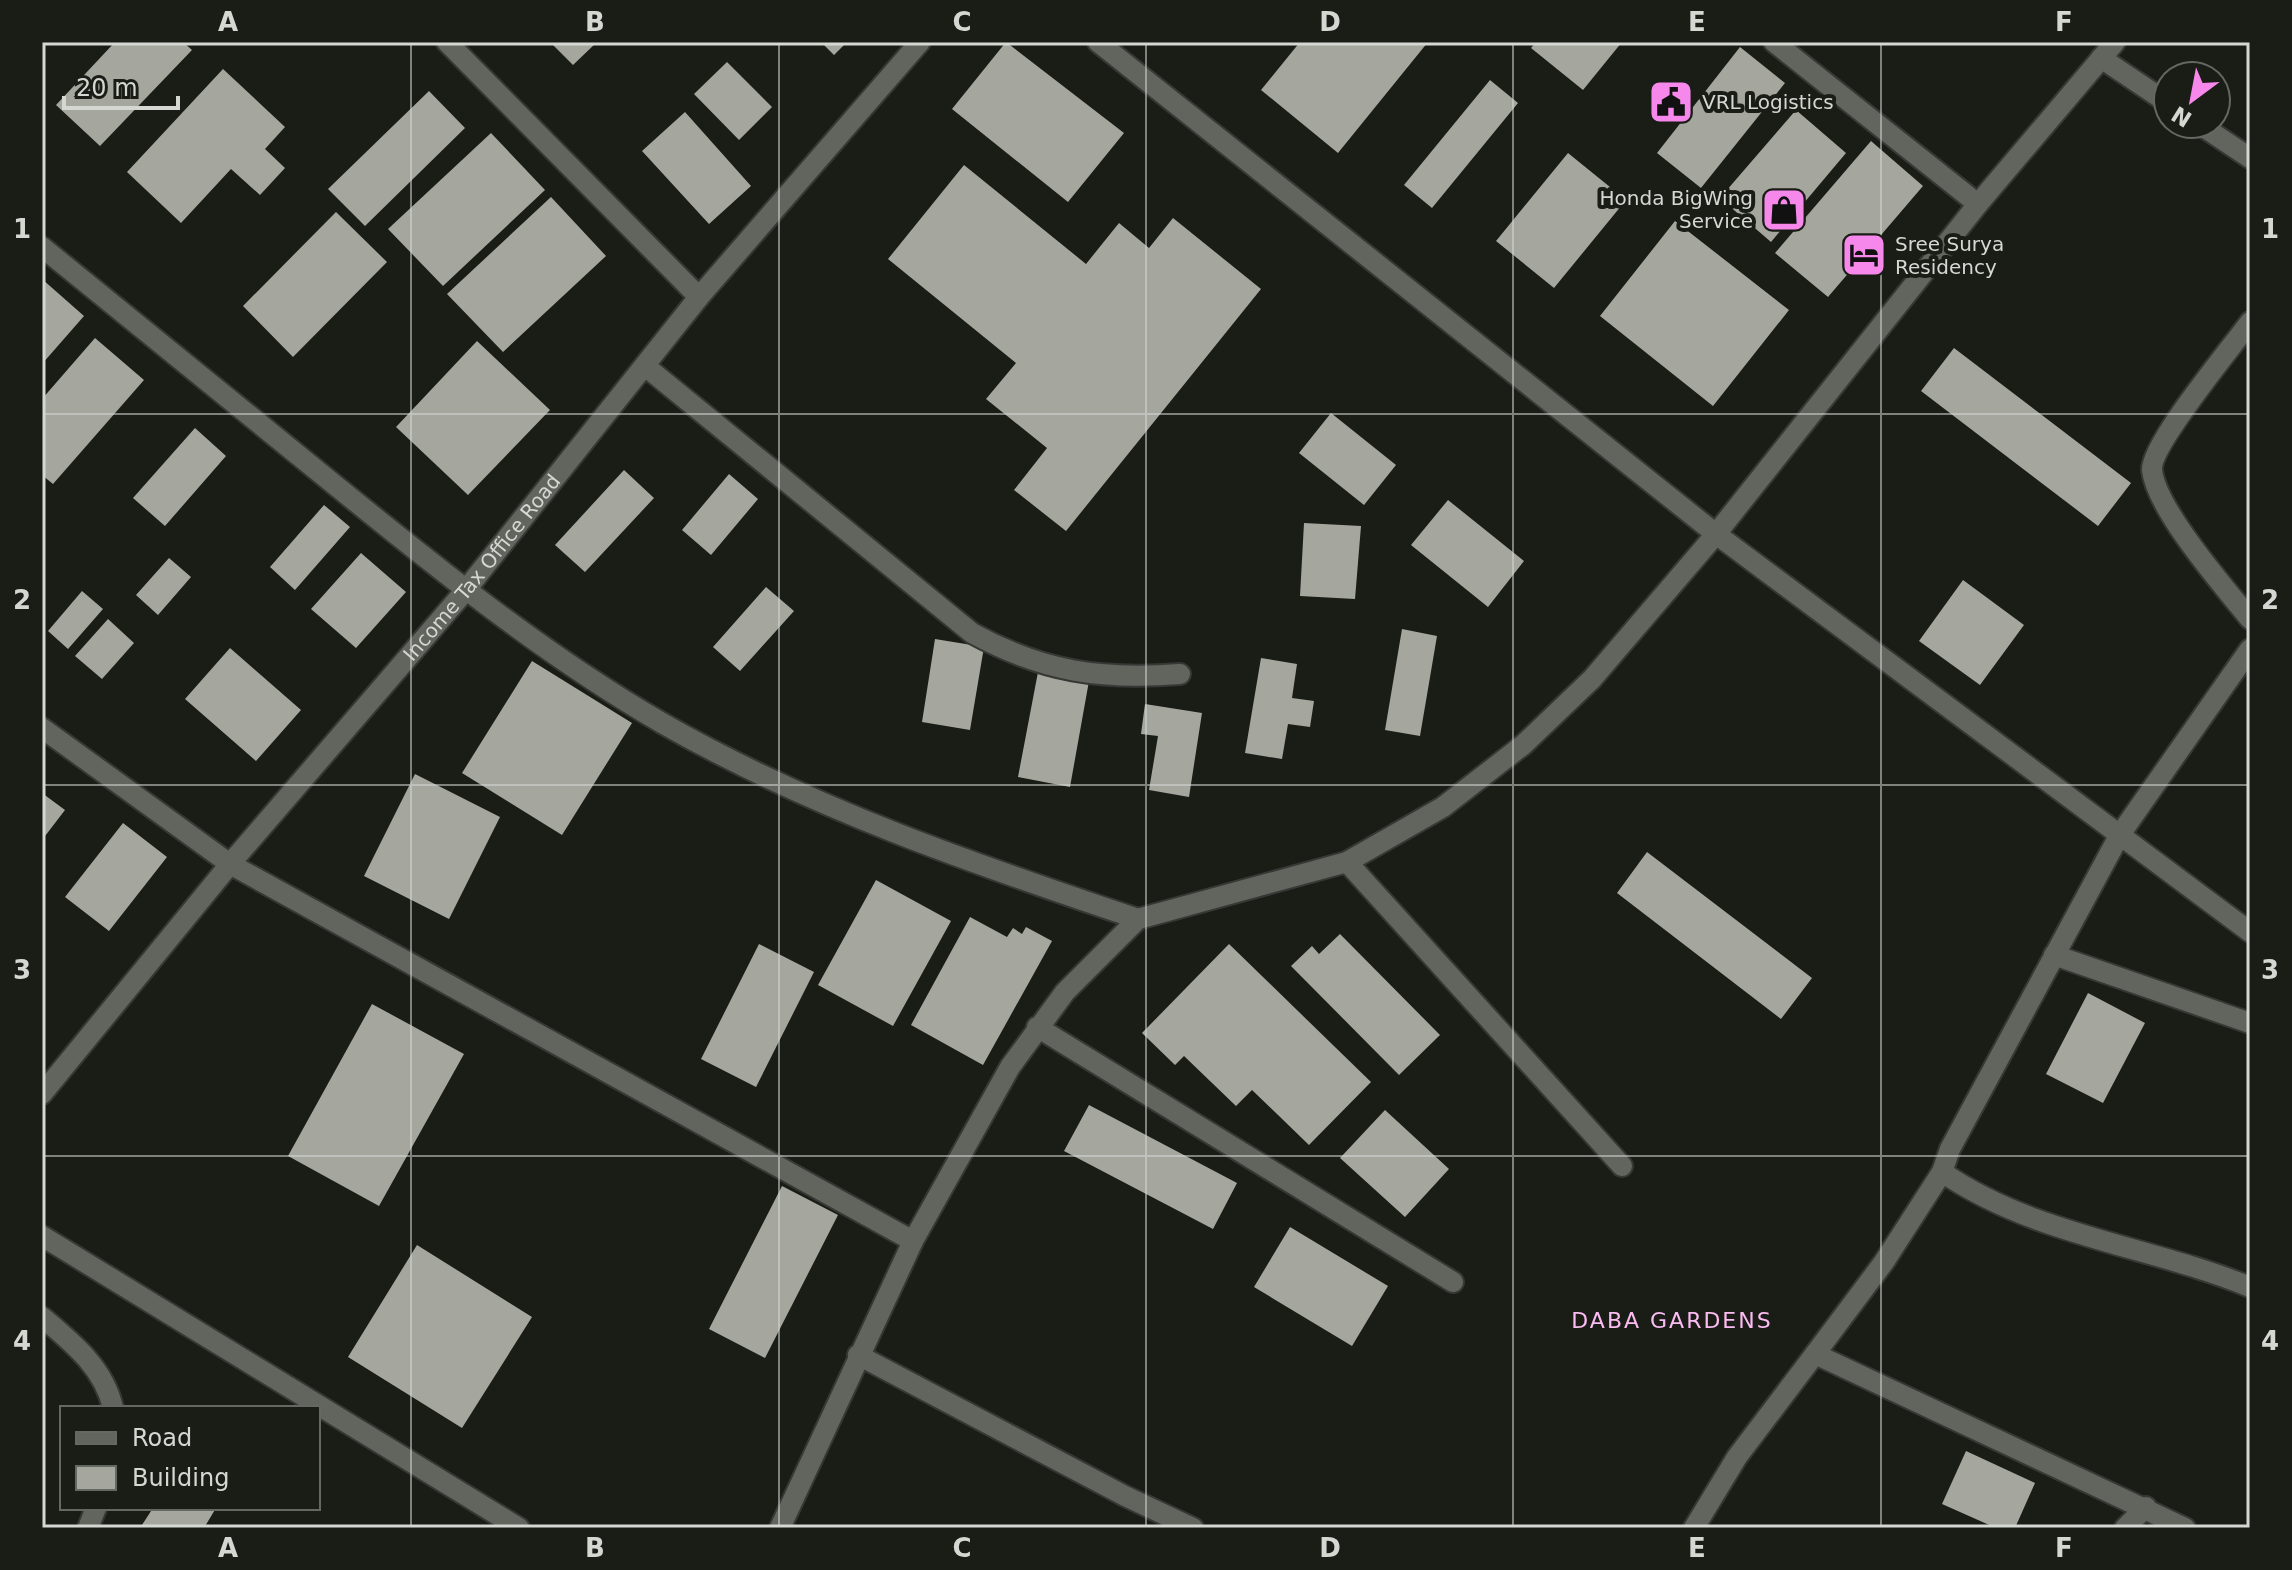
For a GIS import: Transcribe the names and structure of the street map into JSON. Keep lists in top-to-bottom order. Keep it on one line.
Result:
{"streets":{"street":["Income Tax Office Road"]},"districts":["DABA GARDENS"],"places":{"public building":["VRL Logistics"],"shop":["Honda BigWing Service"],"hotel":["Sree Surya Residency"]},"legend":["Road","Building"],"scale_bar":"20 m","north":"bottom left","grid":{"columns":["A","B","C","D","E","F"],"rows":["1","2","3","4"]}}
